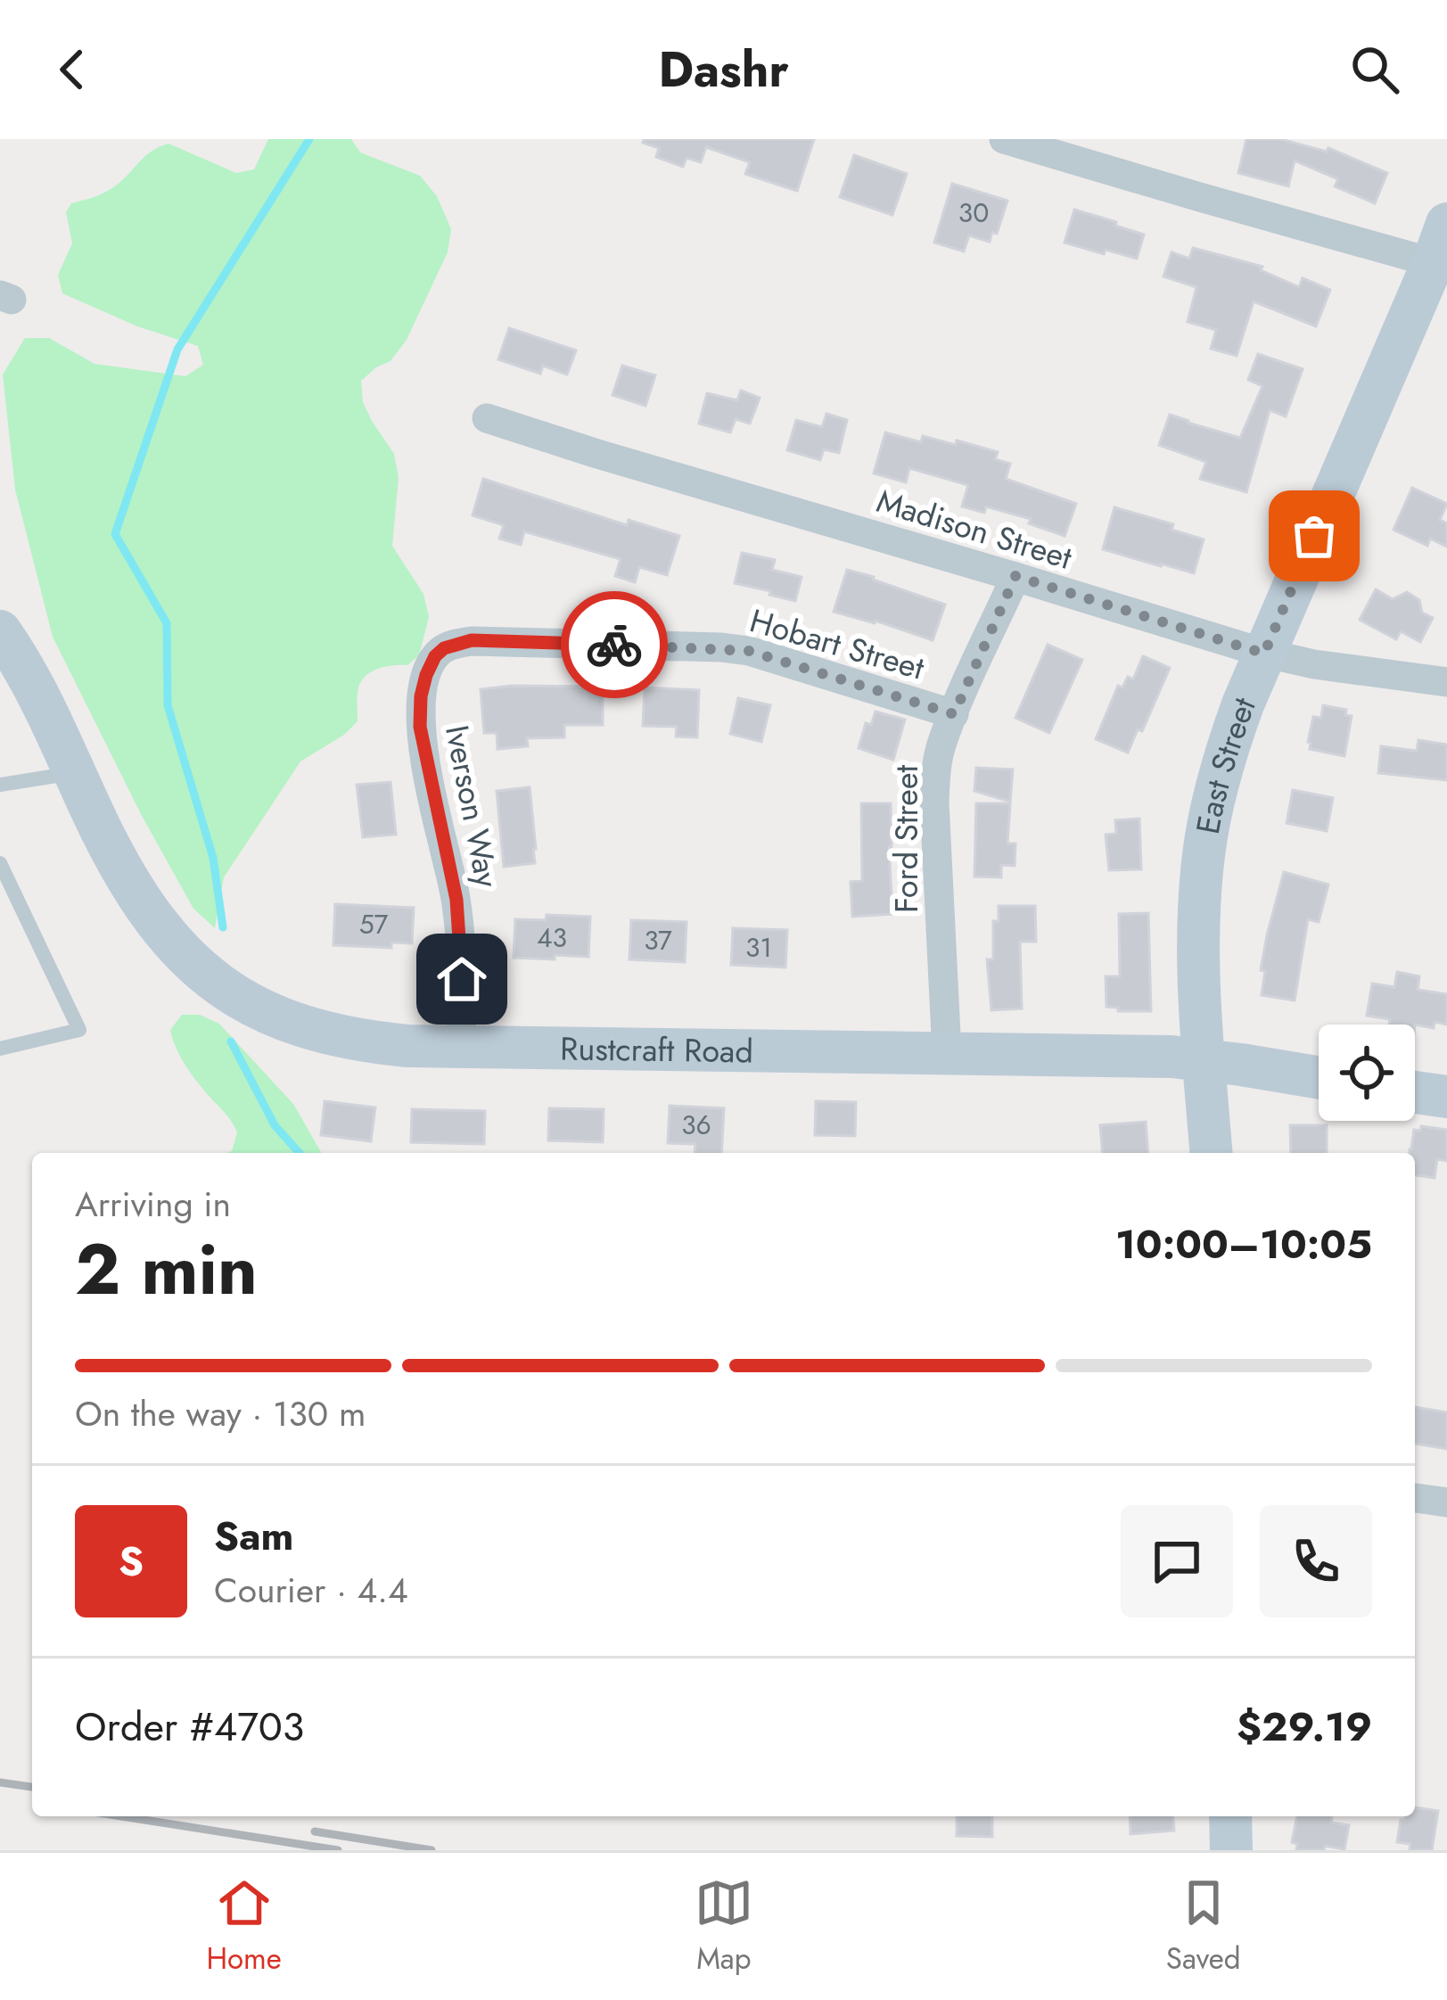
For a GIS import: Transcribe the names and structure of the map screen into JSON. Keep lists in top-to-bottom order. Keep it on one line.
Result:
{"streets":{"main road":["East Street","Rustcraft Road"],"street":["Madison Street","Hobart Street","Iverson Way","Ford Street"]},"crossings":[["Madison Street","East Street"],["Madison Street","Ford Street"],["Hobart Street","Iverson Way"],["Hobart Street","Ford Street"],["East Street","Rustcraft Road"],["Iverson Way","Rustcraft Road"],["Ford Street","Rustcraft Road"]],"house_numbers":["30","57","43","37","31","36"],"page":{"header":"Dashr","heading":["2 min","Arriving in","10:00–10:05"],"panel":["Sam","Courier · 4.4","Order #4703","$29.19"],"bar":"On the way · 130 m","round":"S","tabs":["Home","Map","Saved"]}}
